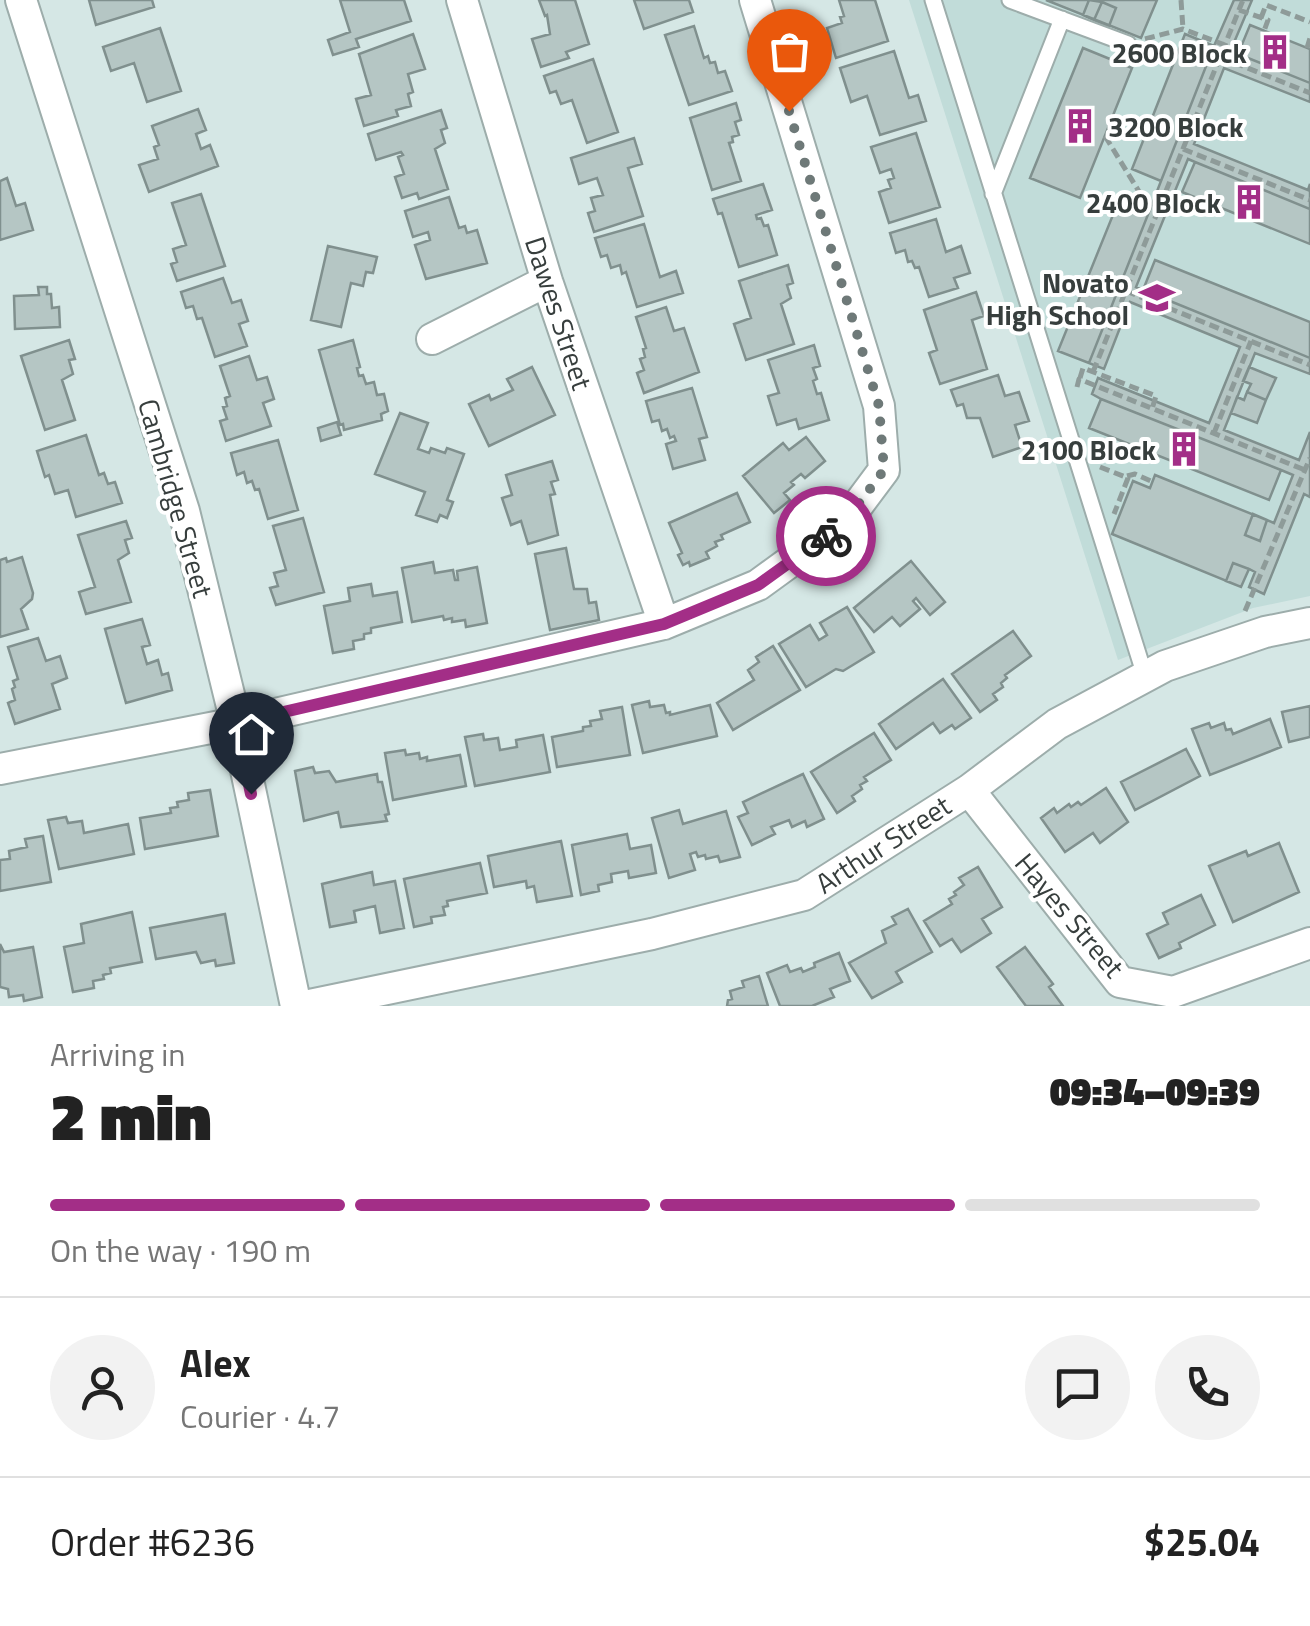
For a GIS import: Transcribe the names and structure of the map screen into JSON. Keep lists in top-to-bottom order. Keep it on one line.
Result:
{"streets":{"street":["Dawes Street","Cambridge Street","Arthur Street","Hayes Street"]},"crossings":[["Arthur Street","Hayes Street"]],"places":{"building":["2600 Block","3200 Block","2400 Block","2100 Block"],"school or university":["Novato High School"]},"page":{"heading":["2 min","Arriving in","09:34–09:39"],"panel":["Alex","Courier · 4.7","Order #6236","$25.04"],"bar":"On the way · 190 m"}}
